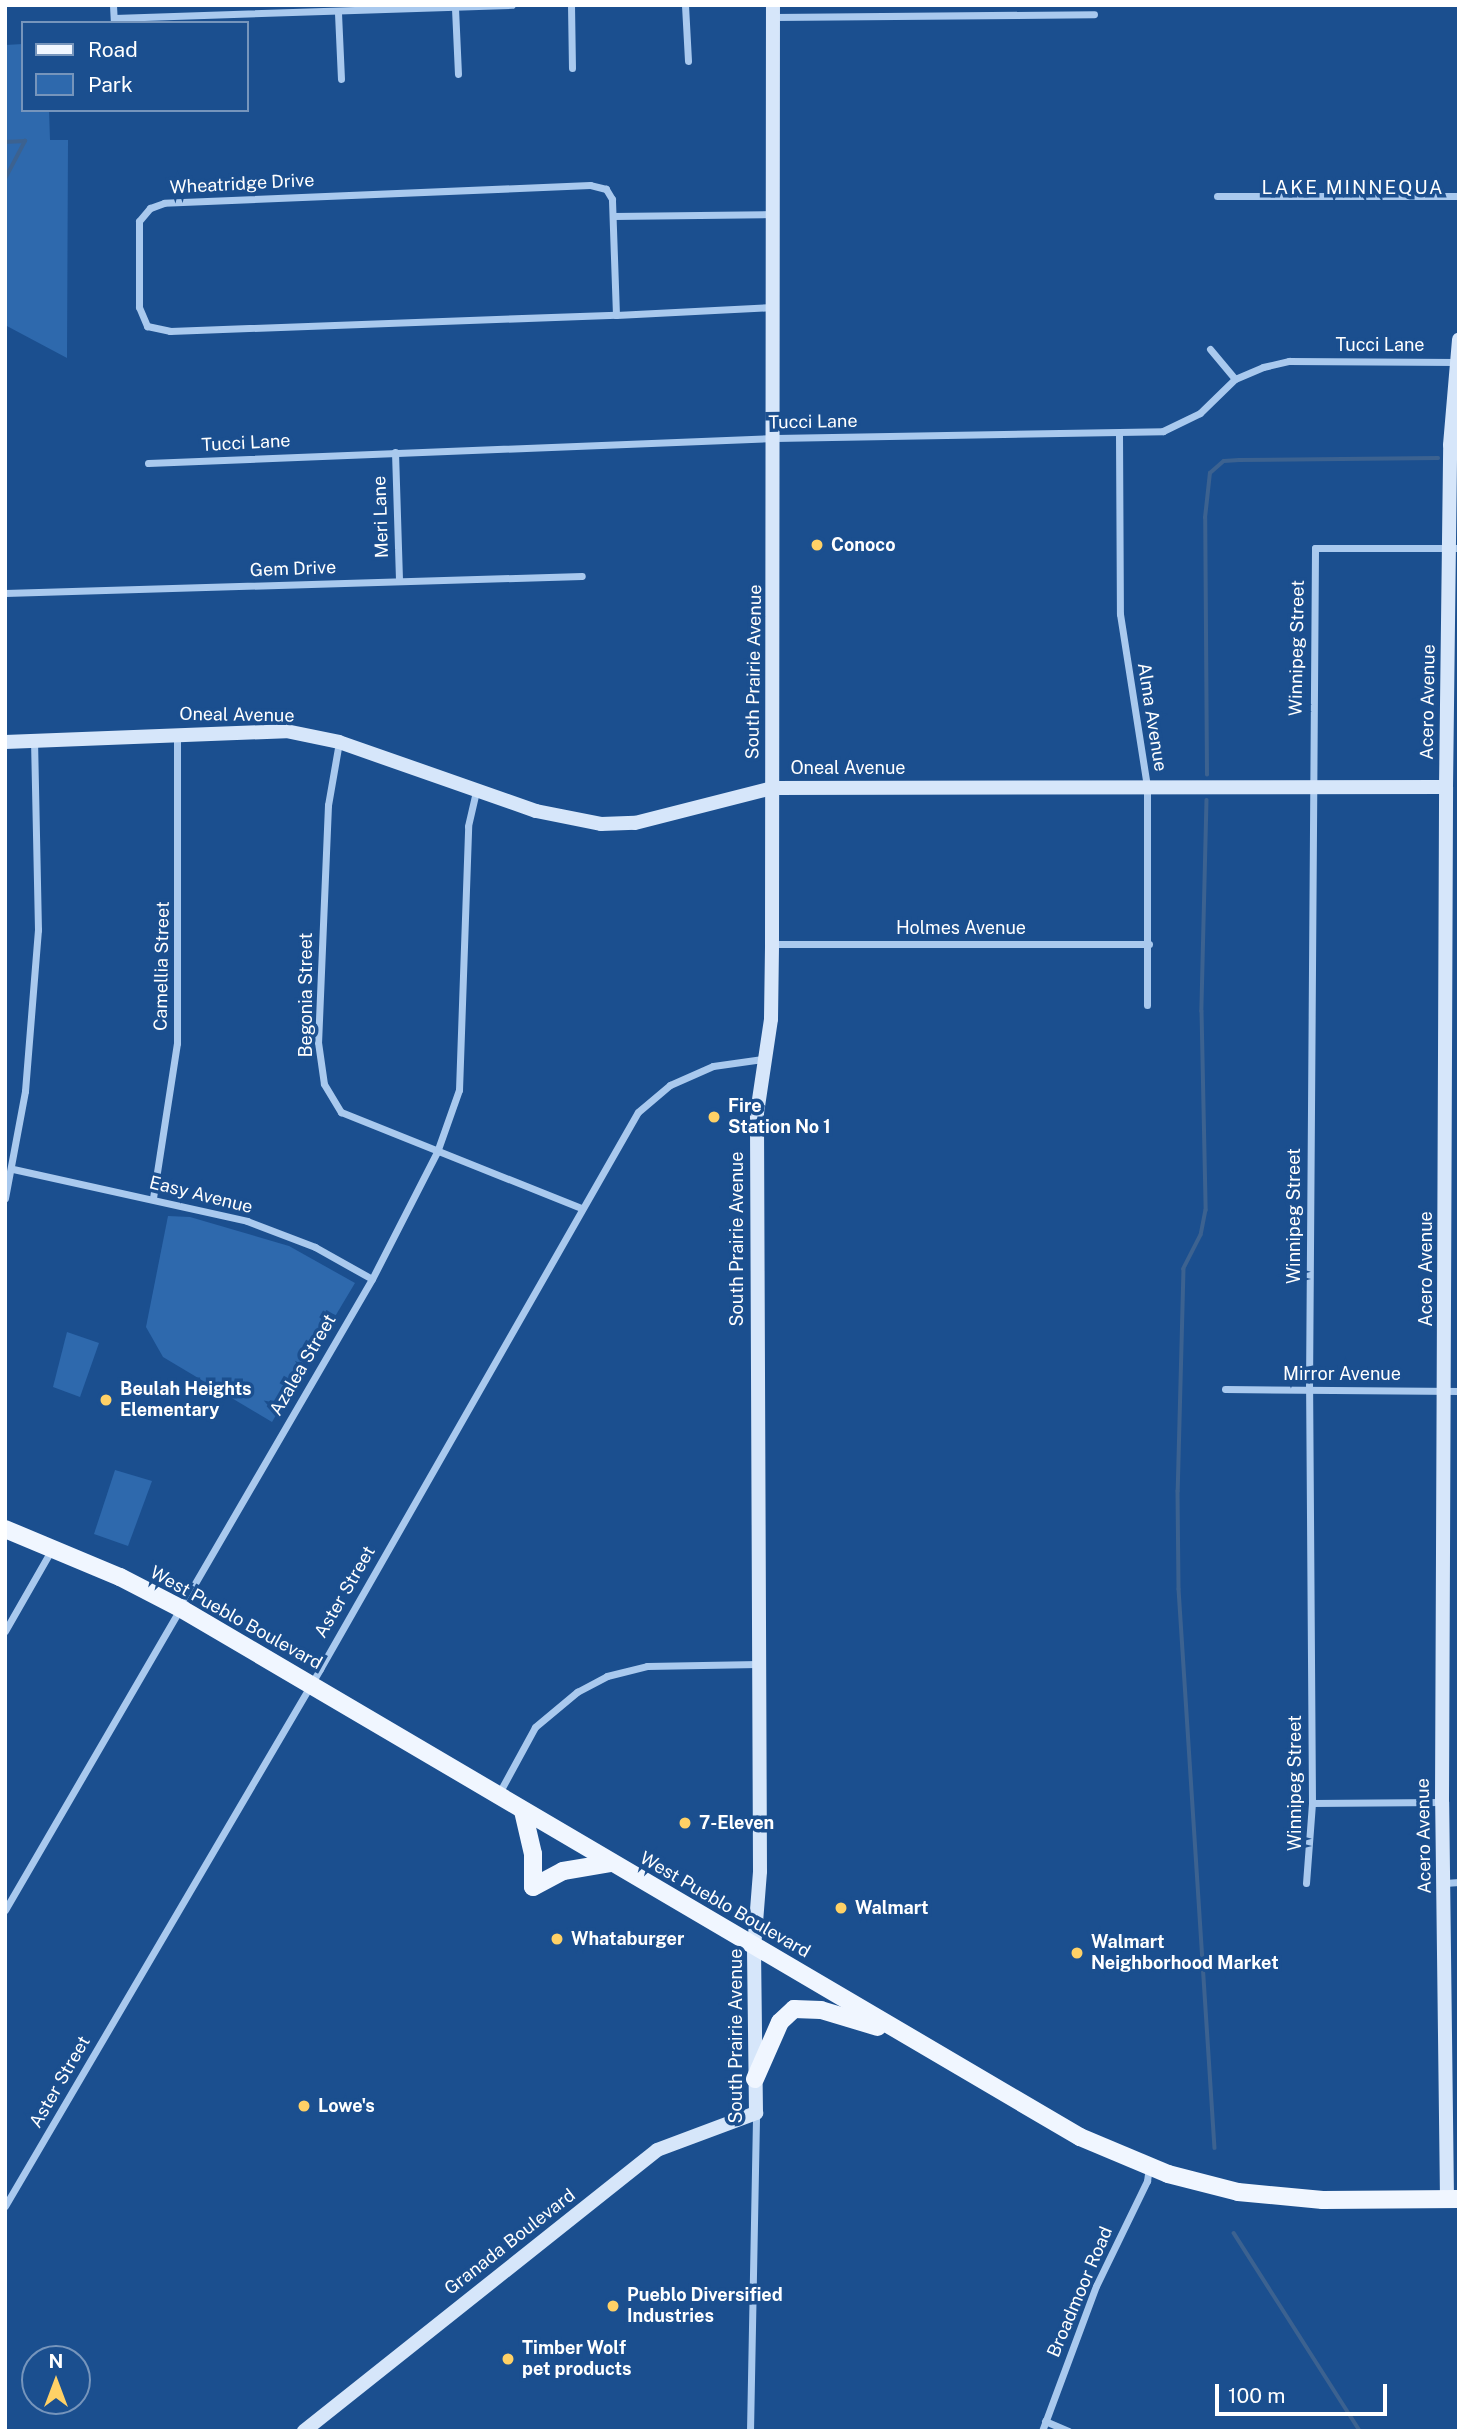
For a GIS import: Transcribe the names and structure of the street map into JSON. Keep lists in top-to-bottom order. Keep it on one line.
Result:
{"streets":{"main road":["West Pueblo Boulevard"],"street":["Wheatridge Drive","Tucci Lane","Meri Lane","Gem Drive","Winnipeg Street","South Prairie Avenue","Acero Avenue","Oneal Avenue","Alma Avenue","Holmes Avenue","Camellia Street","Begonia Street","Easy Avenue","Azalea Street","Mirror Avenue","Aster Street","Granada Boulevard","Broadmoor Road"]},"crossings":[["Wheatridge Drive","South Prairie Avenue"],["Tucci Lane","Meri Lane"],["Tucci Lane","South Prairie Avenue"],["Tucci Lane","Acero Avenue"],["Tucci Lane","Alma Avenue"],["Meri Lane","Gem Drive"],["Winnipeg Street","Acero Avenue"],["Winnipeg Street","Oneal Avenue"],["Winnipeg Street","Mirror Avenue"],["South Prairie Avenue","Oneal Avenue"],["South Prairie Avenue","Holmes Avenue"],["South Prairie Avenue","Aster Street"],["South Prairie Avenue","West Pueblo Boulevard"],["South Prairie Avenue","Granada Boulevard"],["Acero Avenue","Oneal Avenue"],["Acero Avenue","Mirror Avenue"],["Acero Avenue","West Pueblo Boulevard"],["Oneal Avenue","Alma Avenue"],["Oneal Avenue","Camellia Street"],["Oneal Avenue","Begonia Street"],["Oneal Avenue","Azalea Street"],["Alma Avenue","Holmes Avenue"],["Camellia Street","Easy Avenue"],["Begonia Street","Azalea Street"],["Begonia Street","Aster Street"],["Easy Avenue","Azalea Street"],["Azalea Street","West Pueblo Boulevard"],["Aster Street","West Pueblo Boulevard"],["West Pueblo Boulevard","Broadmoor Road"]],"districts":["LAKE MINNEQUA"],"places":["Conoco","Fire Station No 1","Beulah Heights Elementary","7-Eleven","Walmart","Whataburger","Walmart Neighborhood Market","Lowe's","Pueblo Diversified Industries","Timber Wolf pet products"],"legend":["Road","Park"],"scale_bar":"100 m","north":"top"}
